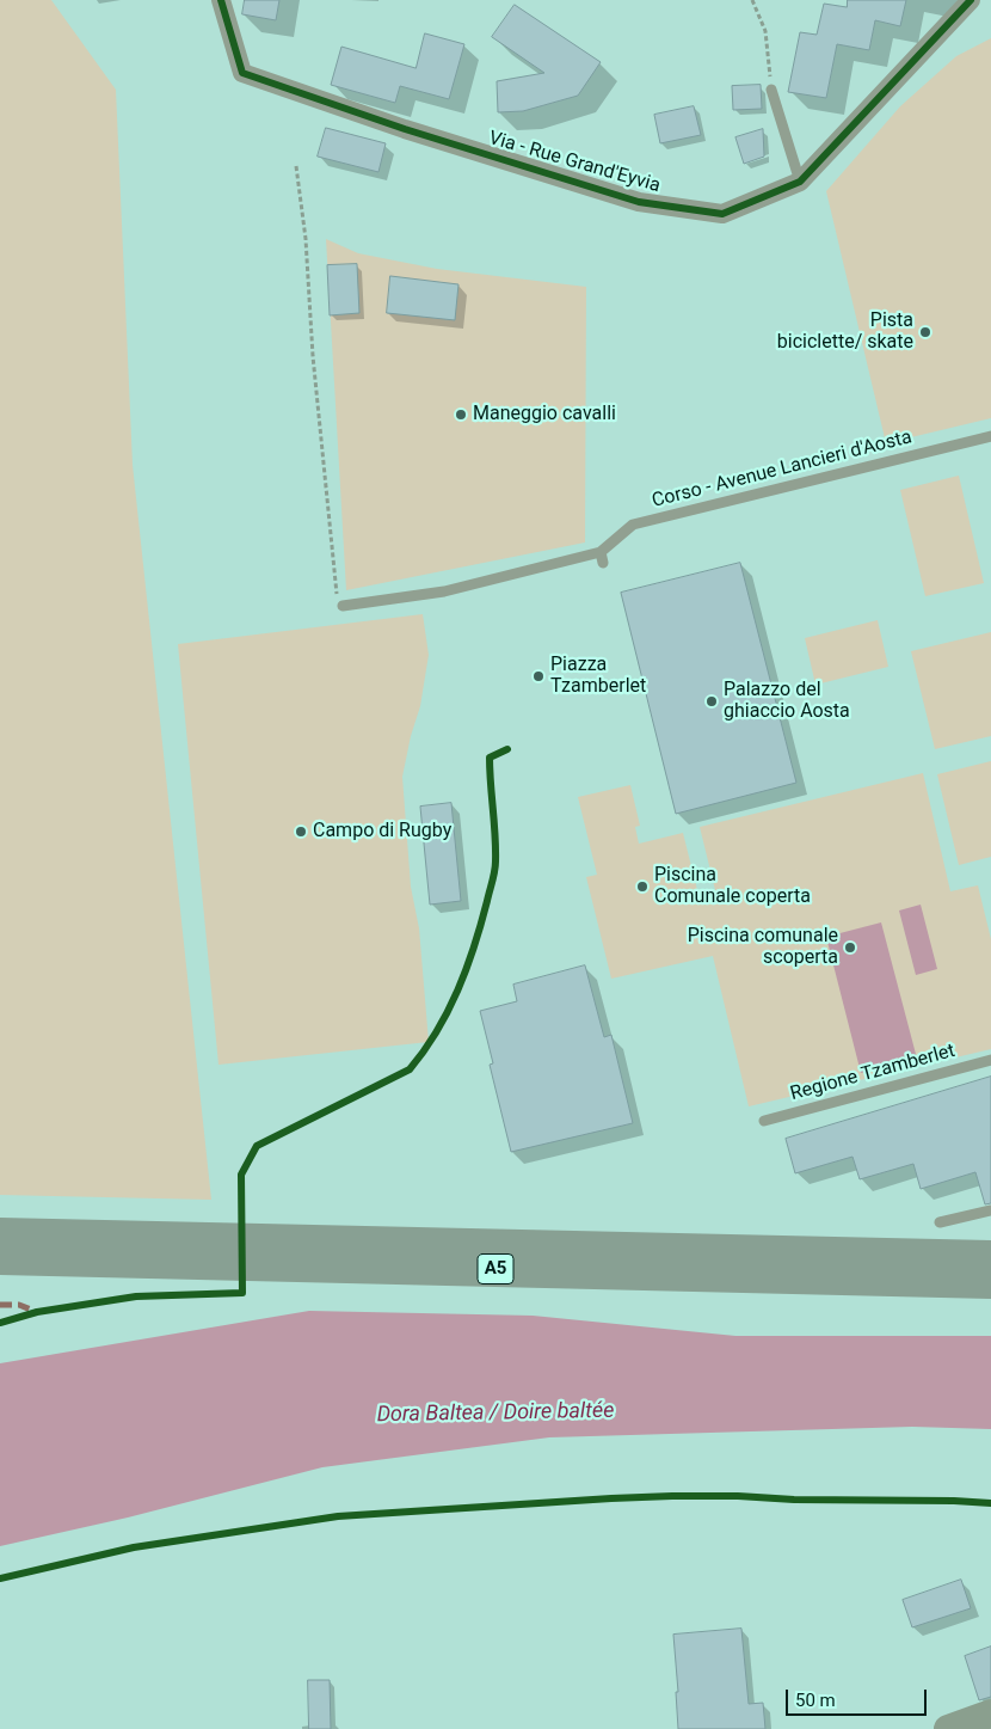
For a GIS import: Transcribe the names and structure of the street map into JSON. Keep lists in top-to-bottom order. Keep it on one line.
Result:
{"streets":{"highway":["A5"],"street":["Via - Rue Grand'Eyvia"],"lane":["Corso - Avenue Lancieri d'Aosta","Regione Tzamberlet"]},"water":["Dora Baltea / Doire baltée"],"places":["Pista biciclette/ skate","Maneggio cavalli","Piazza Tzamberlet","Palazzo del ghiaccio Aosta","Campo di Rugby","Piscina Comunale coperta","Piscina comunale scoperta"],"scale_bar":"50 m"}
